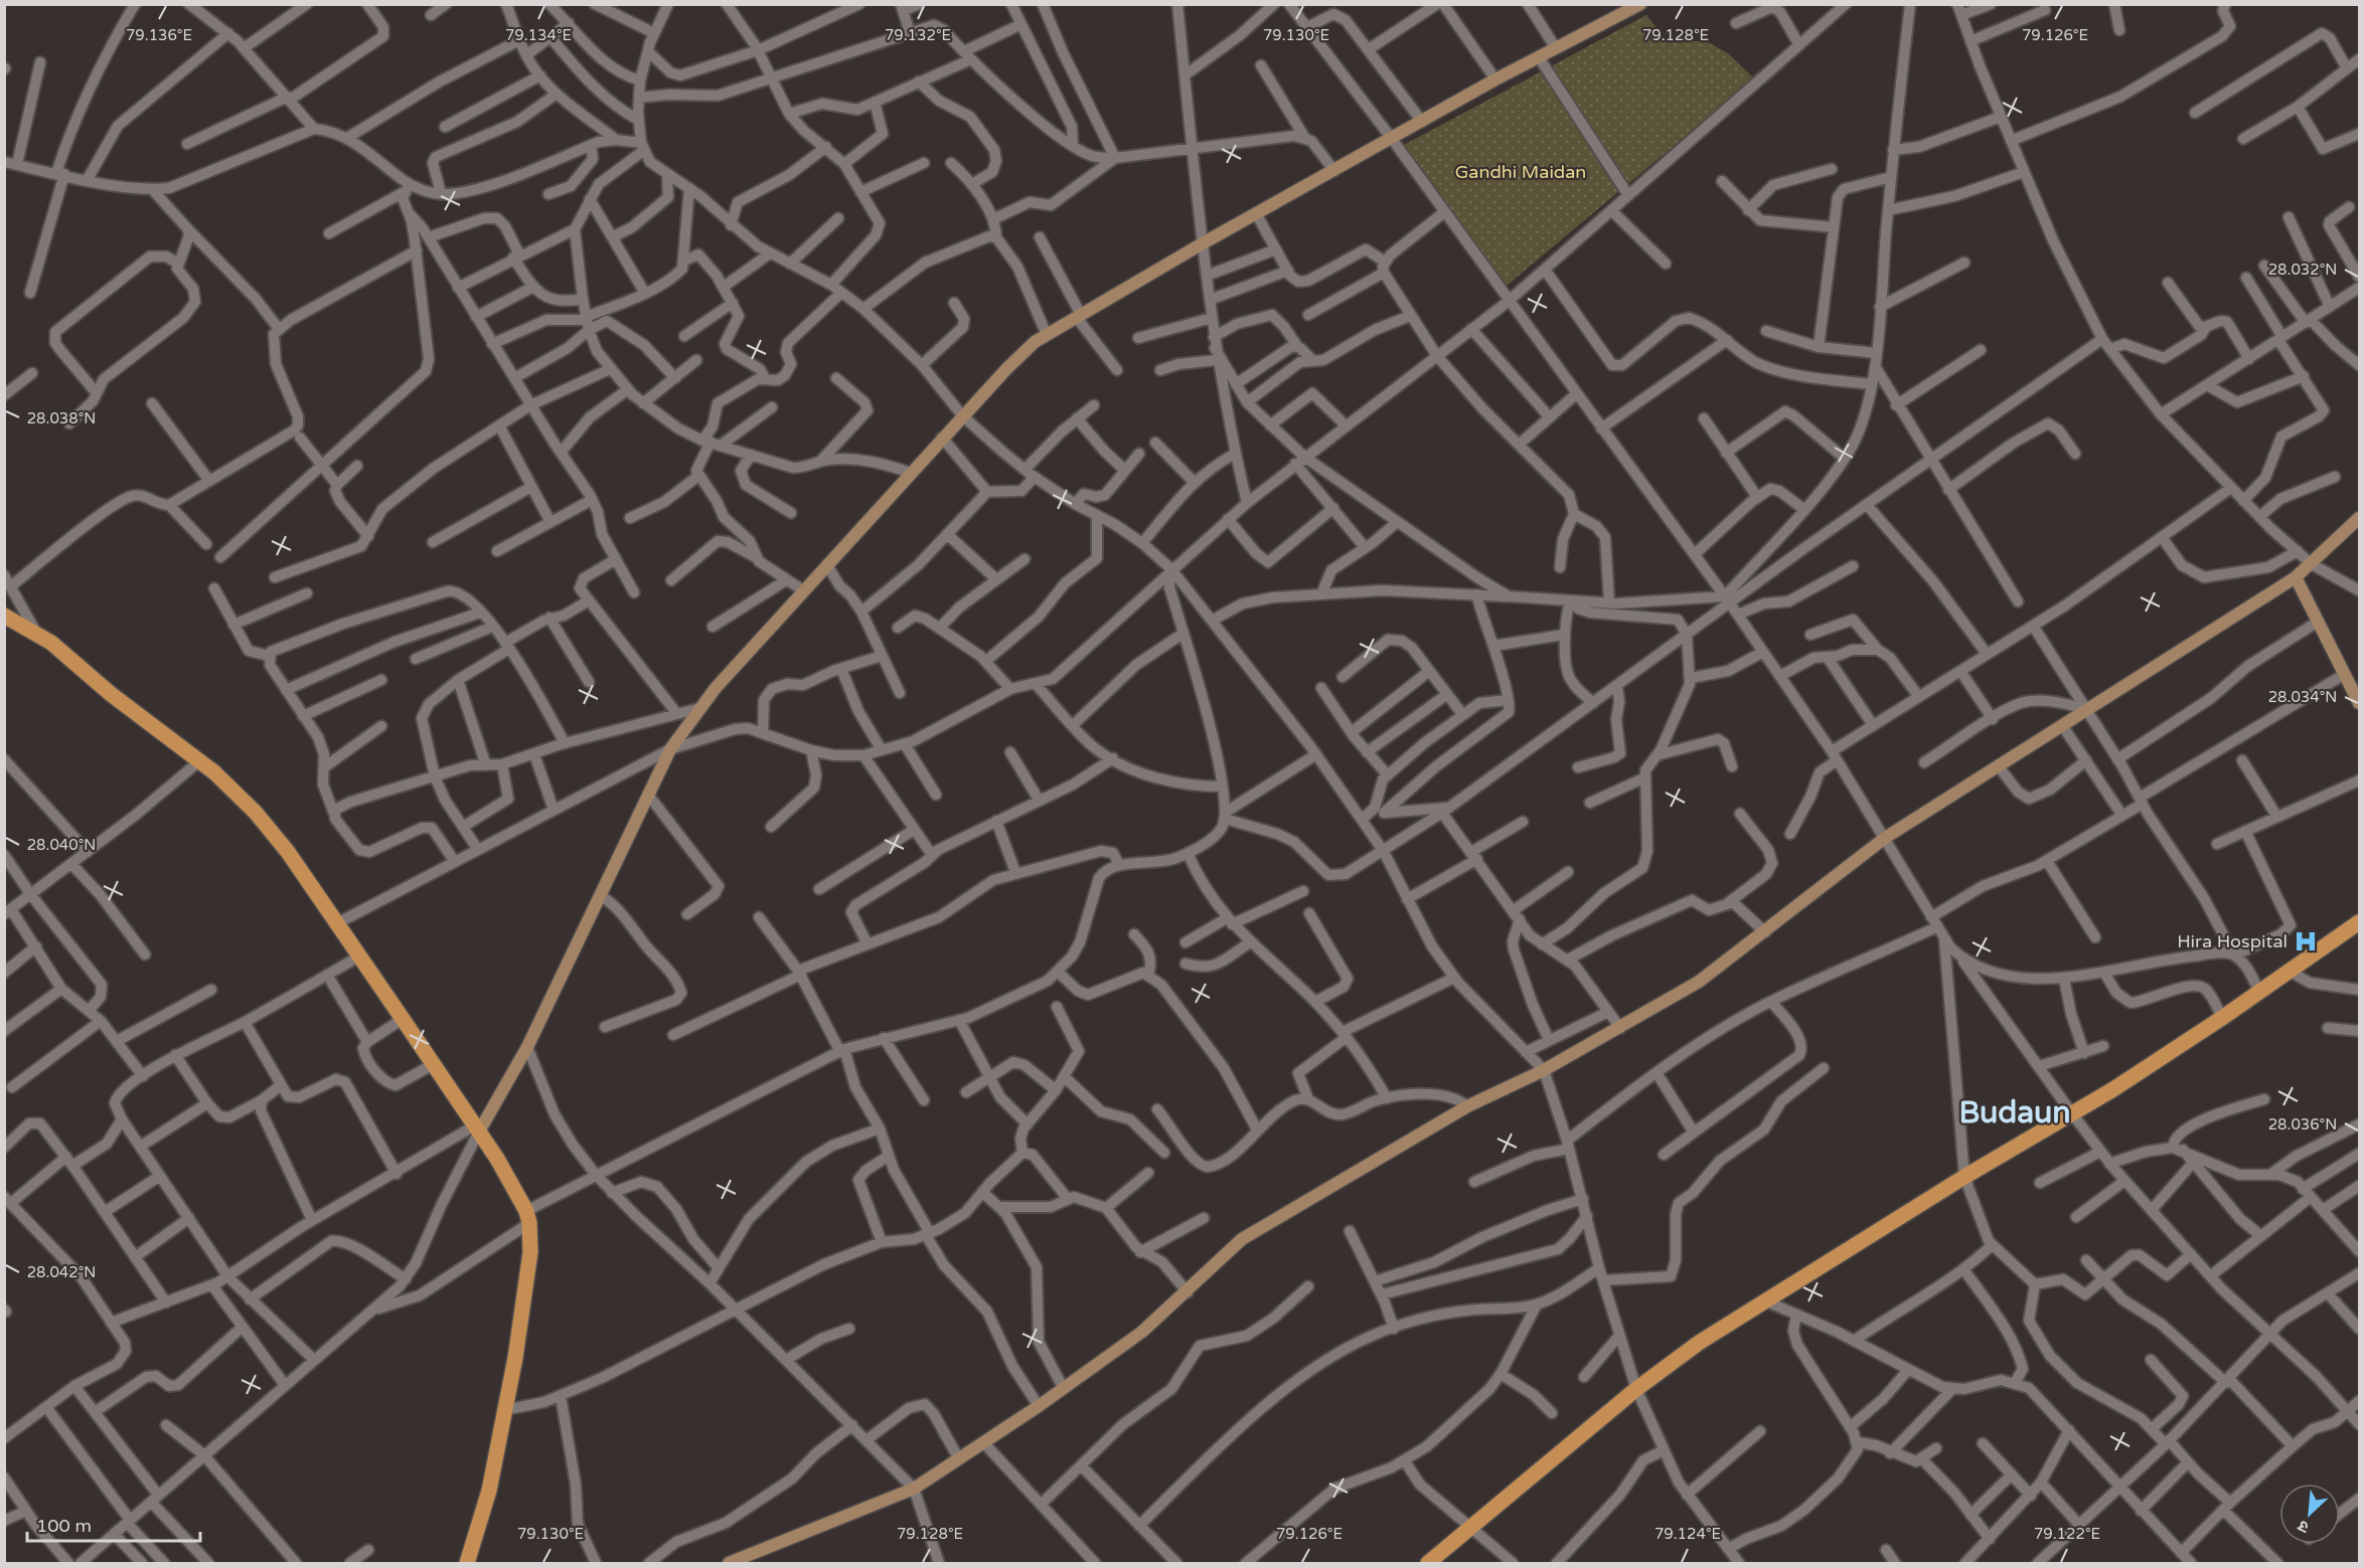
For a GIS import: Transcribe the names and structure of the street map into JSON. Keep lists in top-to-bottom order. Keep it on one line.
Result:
{"districts":["Budaun"],"parks":["Gandhi Maidan"],"places":{"hospital":["Hira Hospital"]},"scale_bar":"100 m","north":"bottom left","coordinates":["79.136°E","79.134°E","79.132°E","79.130°E","79.128°E","79.126°E","28.032°N","28.038°N","28.034°N","28.040°N","28.036°N","28.042°N","79.124°E","79.122°E"]}
